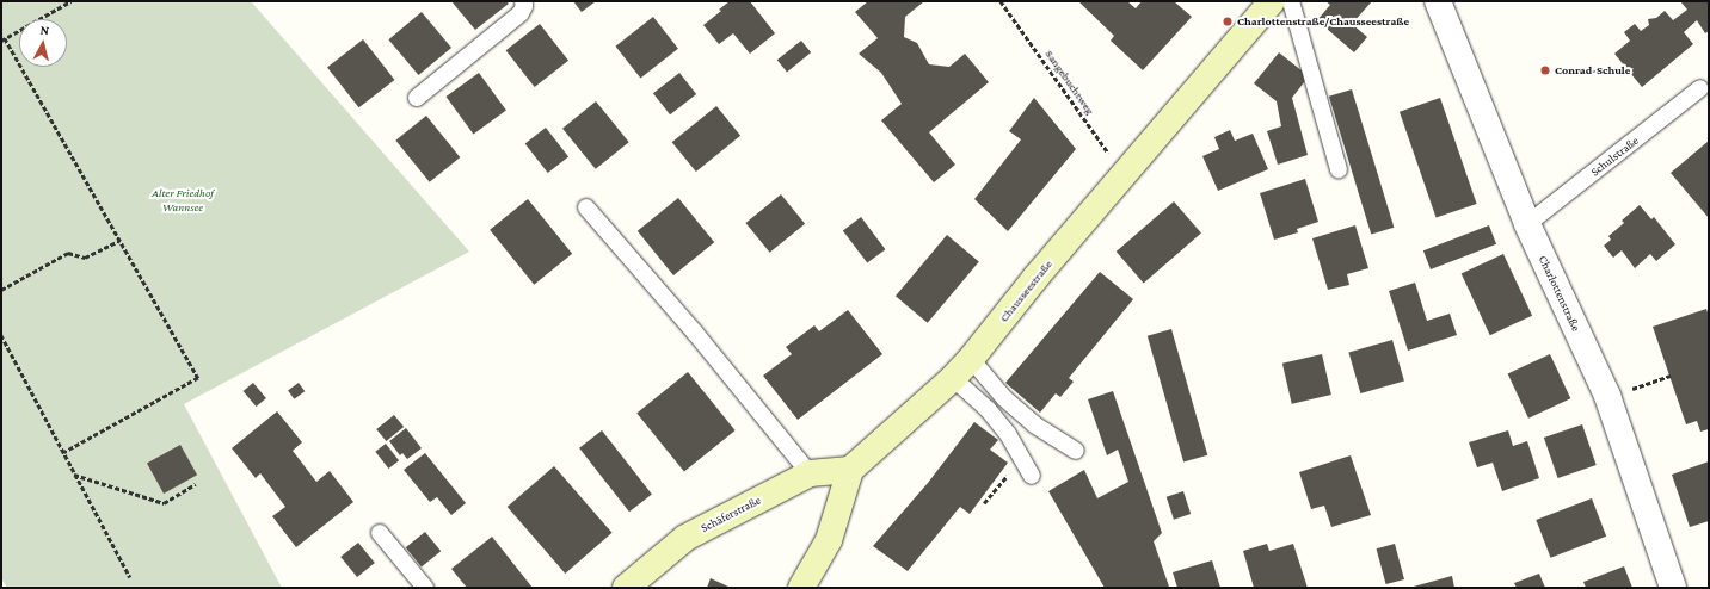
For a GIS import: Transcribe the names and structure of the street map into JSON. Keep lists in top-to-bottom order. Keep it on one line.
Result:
{"streets":{"street":["Chausseestraße","Charlottenstraße","Schäferstraße"],"lane":["Schulstraße"],"path":["Sangebuchtweg"]},"crossings":[["Sangebuchtweg","Chausseestraße"],["Schulstraße","Charlottenstraße"],["Chausseestraße","Schäferstraße"]],"parks":["Alter Friedhof Wannsee"],"places":["Charlottenstraße/Chausseestraße","Conrad-Schule"],"north":"top"}
